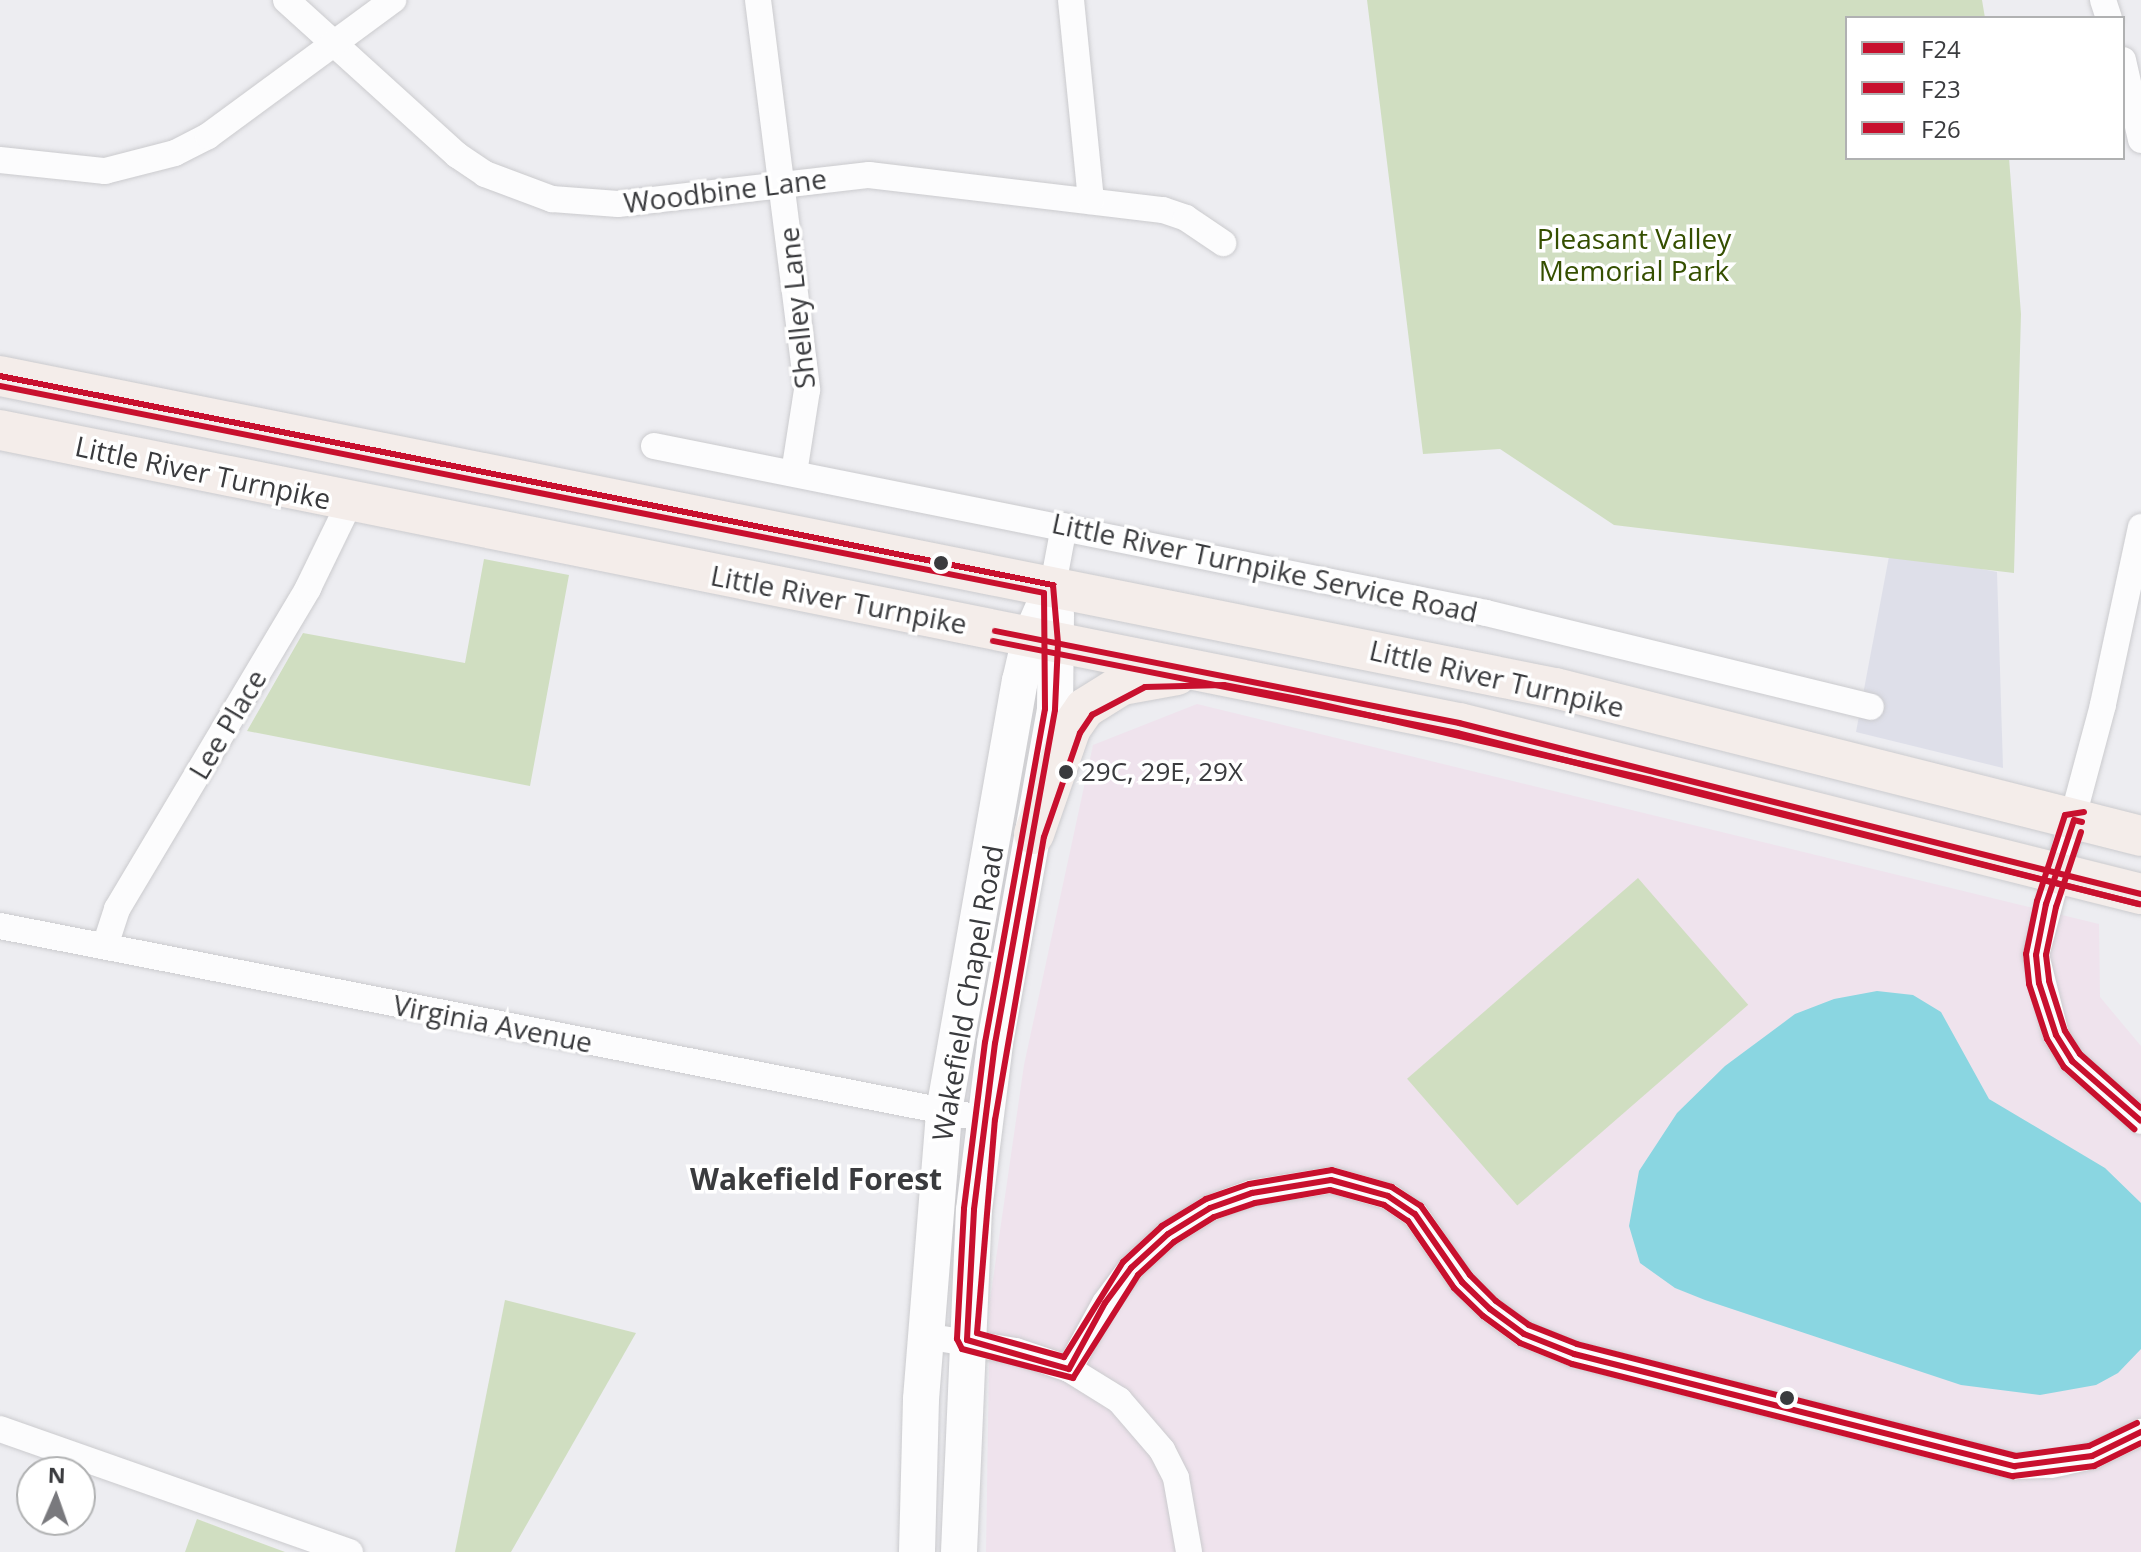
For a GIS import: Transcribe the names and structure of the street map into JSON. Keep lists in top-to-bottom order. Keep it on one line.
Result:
{"streets":{"main road":["Little River Turnpike","Wakefield Chapel Road"],"street":["Woodbine Lane","Shelley Lane","Little River Turnpike Service Road","Lee Place","Virginia Avenue"]},"crossings":[["Woodbine Lane","Shelley Lane"],["Shelley Lane","Little River Turnpike Service Road"],["Little River Turnpike","Lee Place"],["Little River Turnpike","Wakefield Chapel Road"],["Little River Turnpike Service Road","Wakefield Chapel Road"],["Lee Place","Virginia Avenue"],["Wakefield Chapel Road","Virginia Avenue"]],"districts":["Wakefield Forest"],"parks":["Pleasant Valley Memorial Park"],"places":["29C, 29E, 29X"],"lines":["transit line F24","transit line F23","transit line F26"],"legend":["F24","F23","F26"],"north":"top"}
